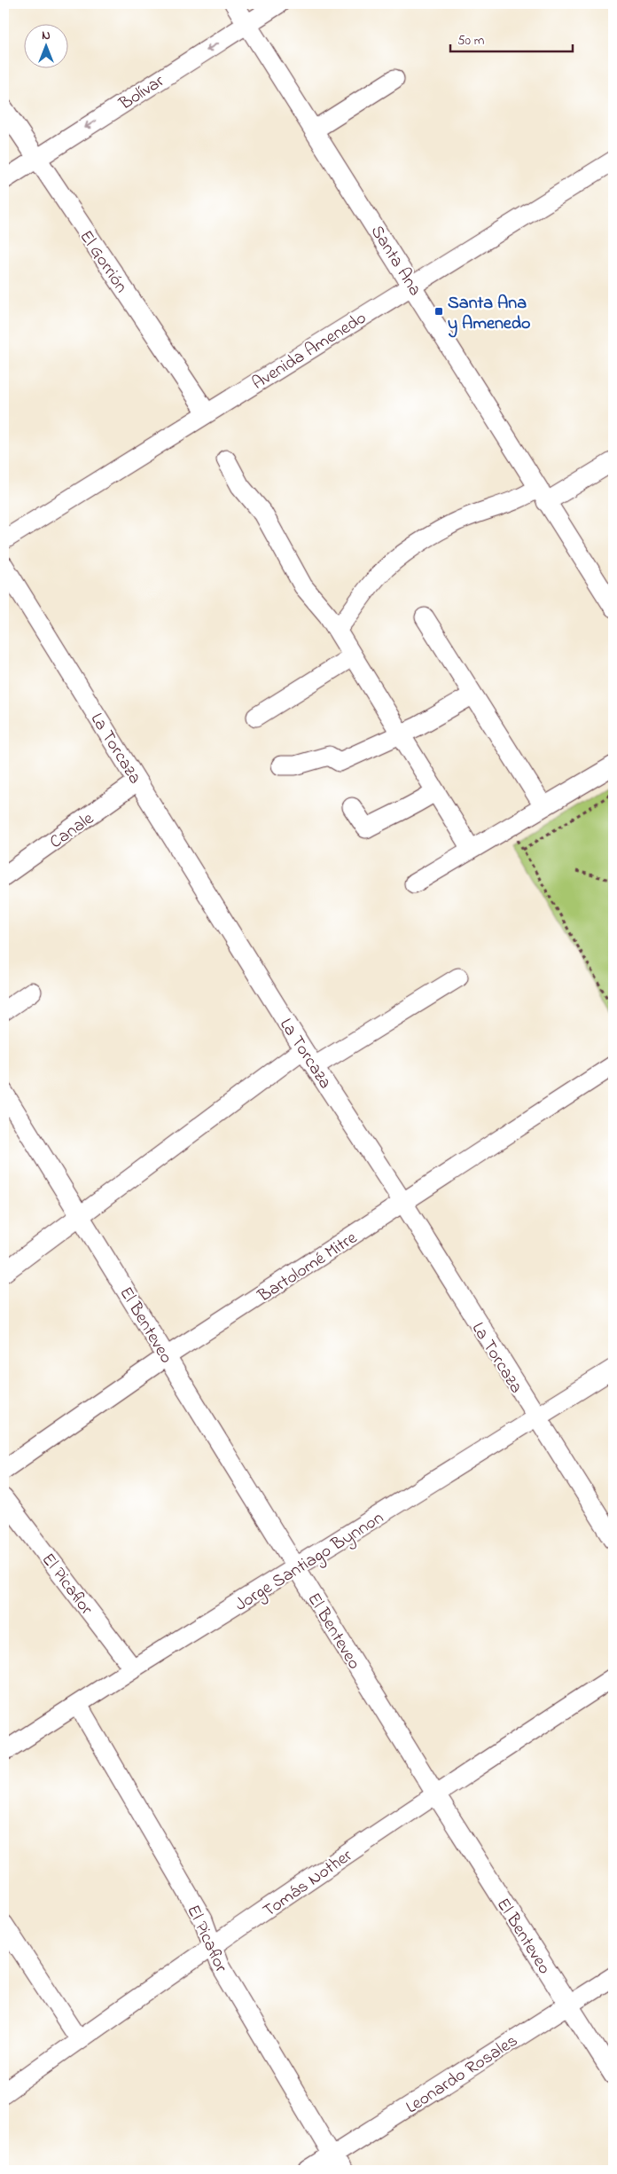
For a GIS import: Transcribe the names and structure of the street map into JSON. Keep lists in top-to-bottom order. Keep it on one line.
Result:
{"streets":{"street":["Bolívar","Santa Ana","El Gorrión","Avenida Amenedo","La Torcaza","Canale","Bartolomé Mitre","El Benteveo","Jorge Santiago Bynnon","El Picaflor","Tomás Nother","Leonardo Rosales"]},"crossings":[["Bolívar","Santa Ana"],["Bolívar","El Gorrión"],["Santa Ana","Avenida Amenedo"],["El Gorrión","Avenida Amenedo"],["La Torcaza","Canale"],["La Torcaza","Bartolomé Mitre"],["La Torcaza","Jorge Santiago Bynnon"],["Bartolomé Mitre","El Benteveo"],["El Benteveo","Jorge Santiago Bynnon"],["El Benteveo","Tomás Nother"],["El Benteveo","Leonardo Rosales"],["Jorge Santiago Bynnon","El Picaflor"],["El Picaflor","Tomás Nother"],["El Picaflor","Leonardo Rosales"]],"one_way":["Bolívar"],"places":{"transit":["Santa Ana y Amenedo"]},"scale_bar":"50 m","north":"top"}
